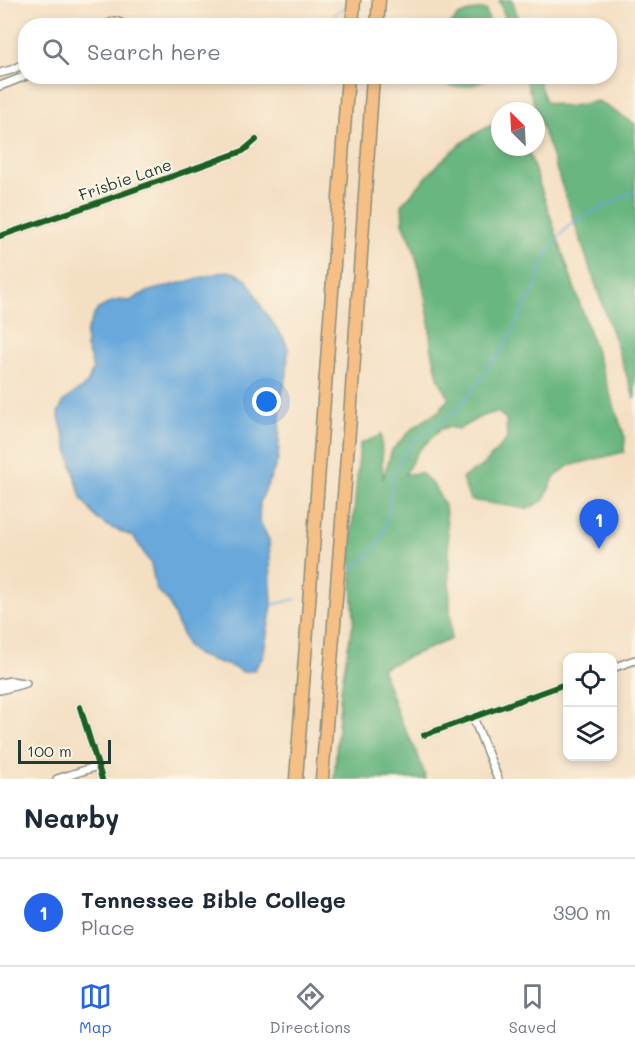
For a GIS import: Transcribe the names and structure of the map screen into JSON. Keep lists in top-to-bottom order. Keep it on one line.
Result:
{"streets":{"street":["Frisbie Lane"]},"scale_bar":"100 m","north":"top left","page":{"search":"Search here","pins":"1","scale":"100 m","heading":"Nearby","list":[{"mark":"1","name":"Tennessee Bible College","note":"Place","value":"390 m"}],"nav":["Map","Directions","Saved"]}}
